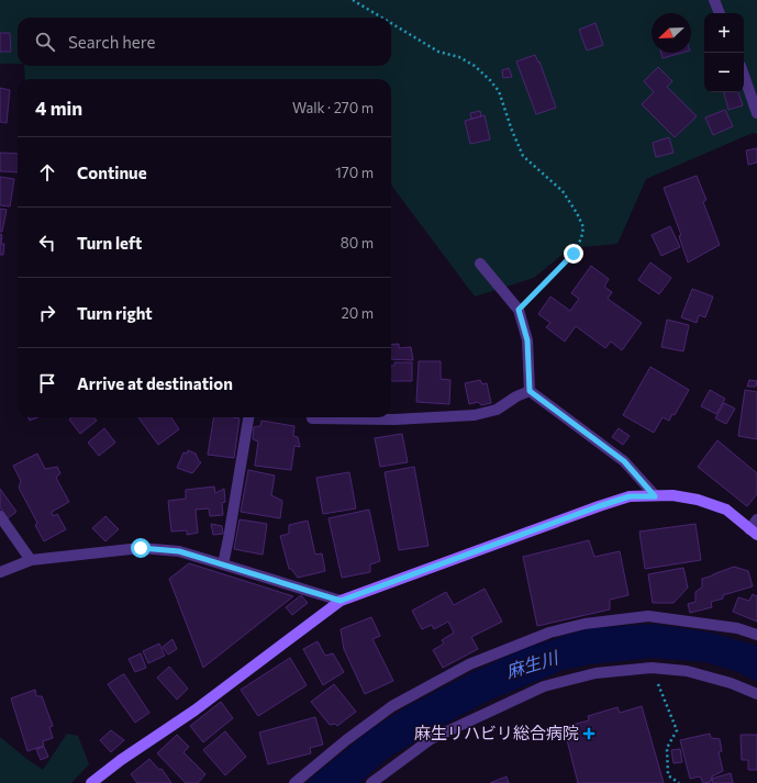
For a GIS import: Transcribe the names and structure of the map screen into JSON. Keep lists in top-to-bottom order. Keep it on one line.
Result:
{"water":["麻生川"],"places":{"health":["麻生リハビリ総合病院"]},"north":"bottom left","page":{"map_buttons":["+","−"],"search":"Search here","heading":["4 min","Walk · 270 m"],"list":[["Continue","170 m"],["Turn left","80 m"],["Turn right","20 m"],"Arrive at destination"]}}
